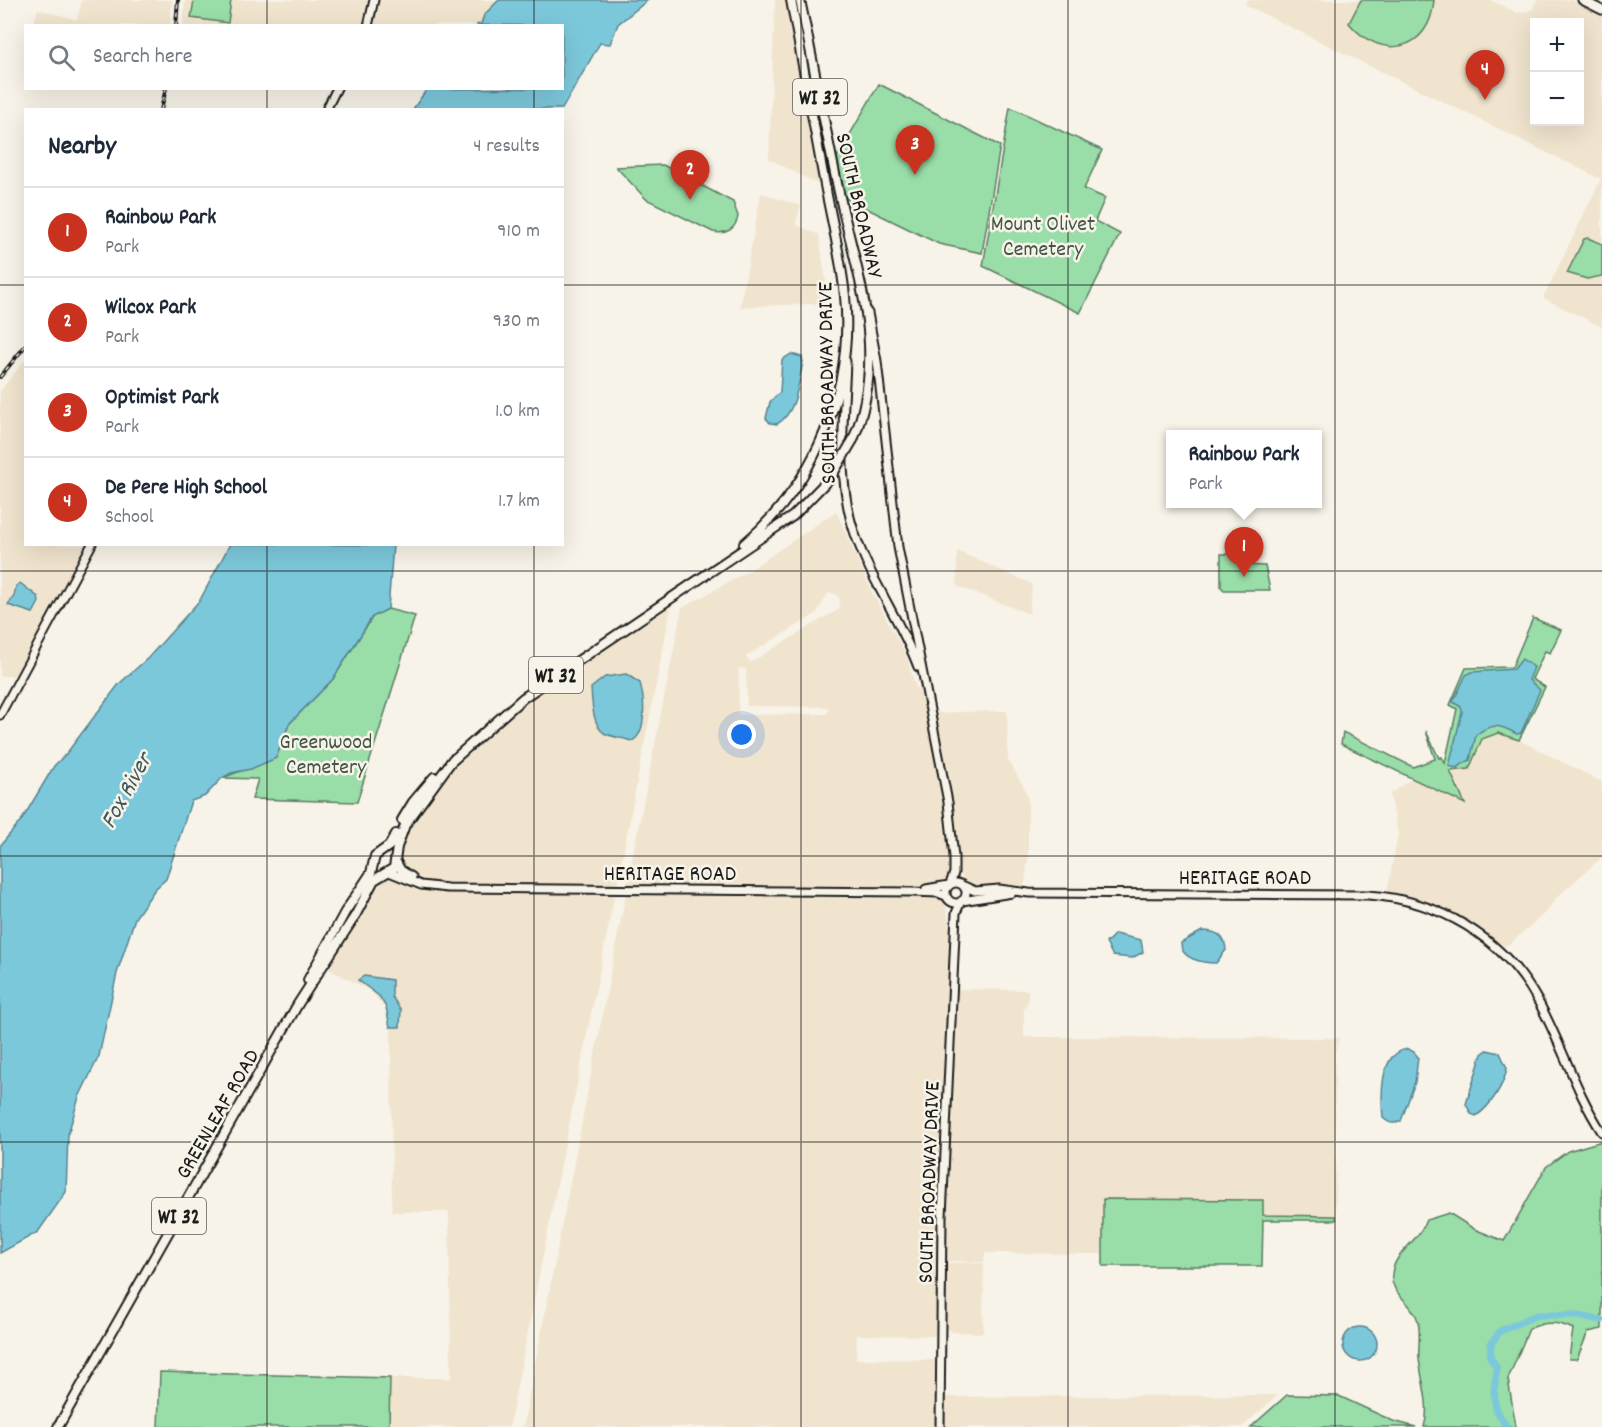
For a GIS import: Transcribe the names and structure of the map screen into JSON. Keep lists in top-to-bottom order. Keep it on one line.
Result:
{"streets":{"main road":["WI 32","SOUTH BROADWAY","SOUTH BROADWAY DRIVE","HERITAGE ROAD","GREENLEAF ROAD"]},"crossings":[["WI 32","SOUTH BROADWAY"],["WI 32","SOUTH BROADWAY DRIVE"],["WI 32","HERITAGE ROAD"],["WI 32","GREENLEAF ROAD"],["SOUTH BROADWAY","SOUTH BROADWAY DRIVE"],["SOUTH BROADWAY DRIVE","HERITAGE ROAD"],["HERITAGE ROAD","GREENLEAF ROAD"]],"water":["Fox River"],"parks":["Mount Olivet Cemetery","Greenwood Cemetery"],"page":{"map_buttons":["+","−"],"search":"Search here","pins":["4","3","2","1"],"heading":["Nearby","4 results"],"list":[{"mark":"1","name":"Rainbow Park","note":"Park","value":"910 m"},{"mark":"2","name":"Wilcox Park","note":"Park","value":"930 m"},{"mark":"3","name":"Optimist Park","note":"Park","value":"1.0 km"},{"mark":"4","name":"De Pere High School","note":"School","value":"1.7 km"}],"popup":["Rainbow Park","Park"]}}
